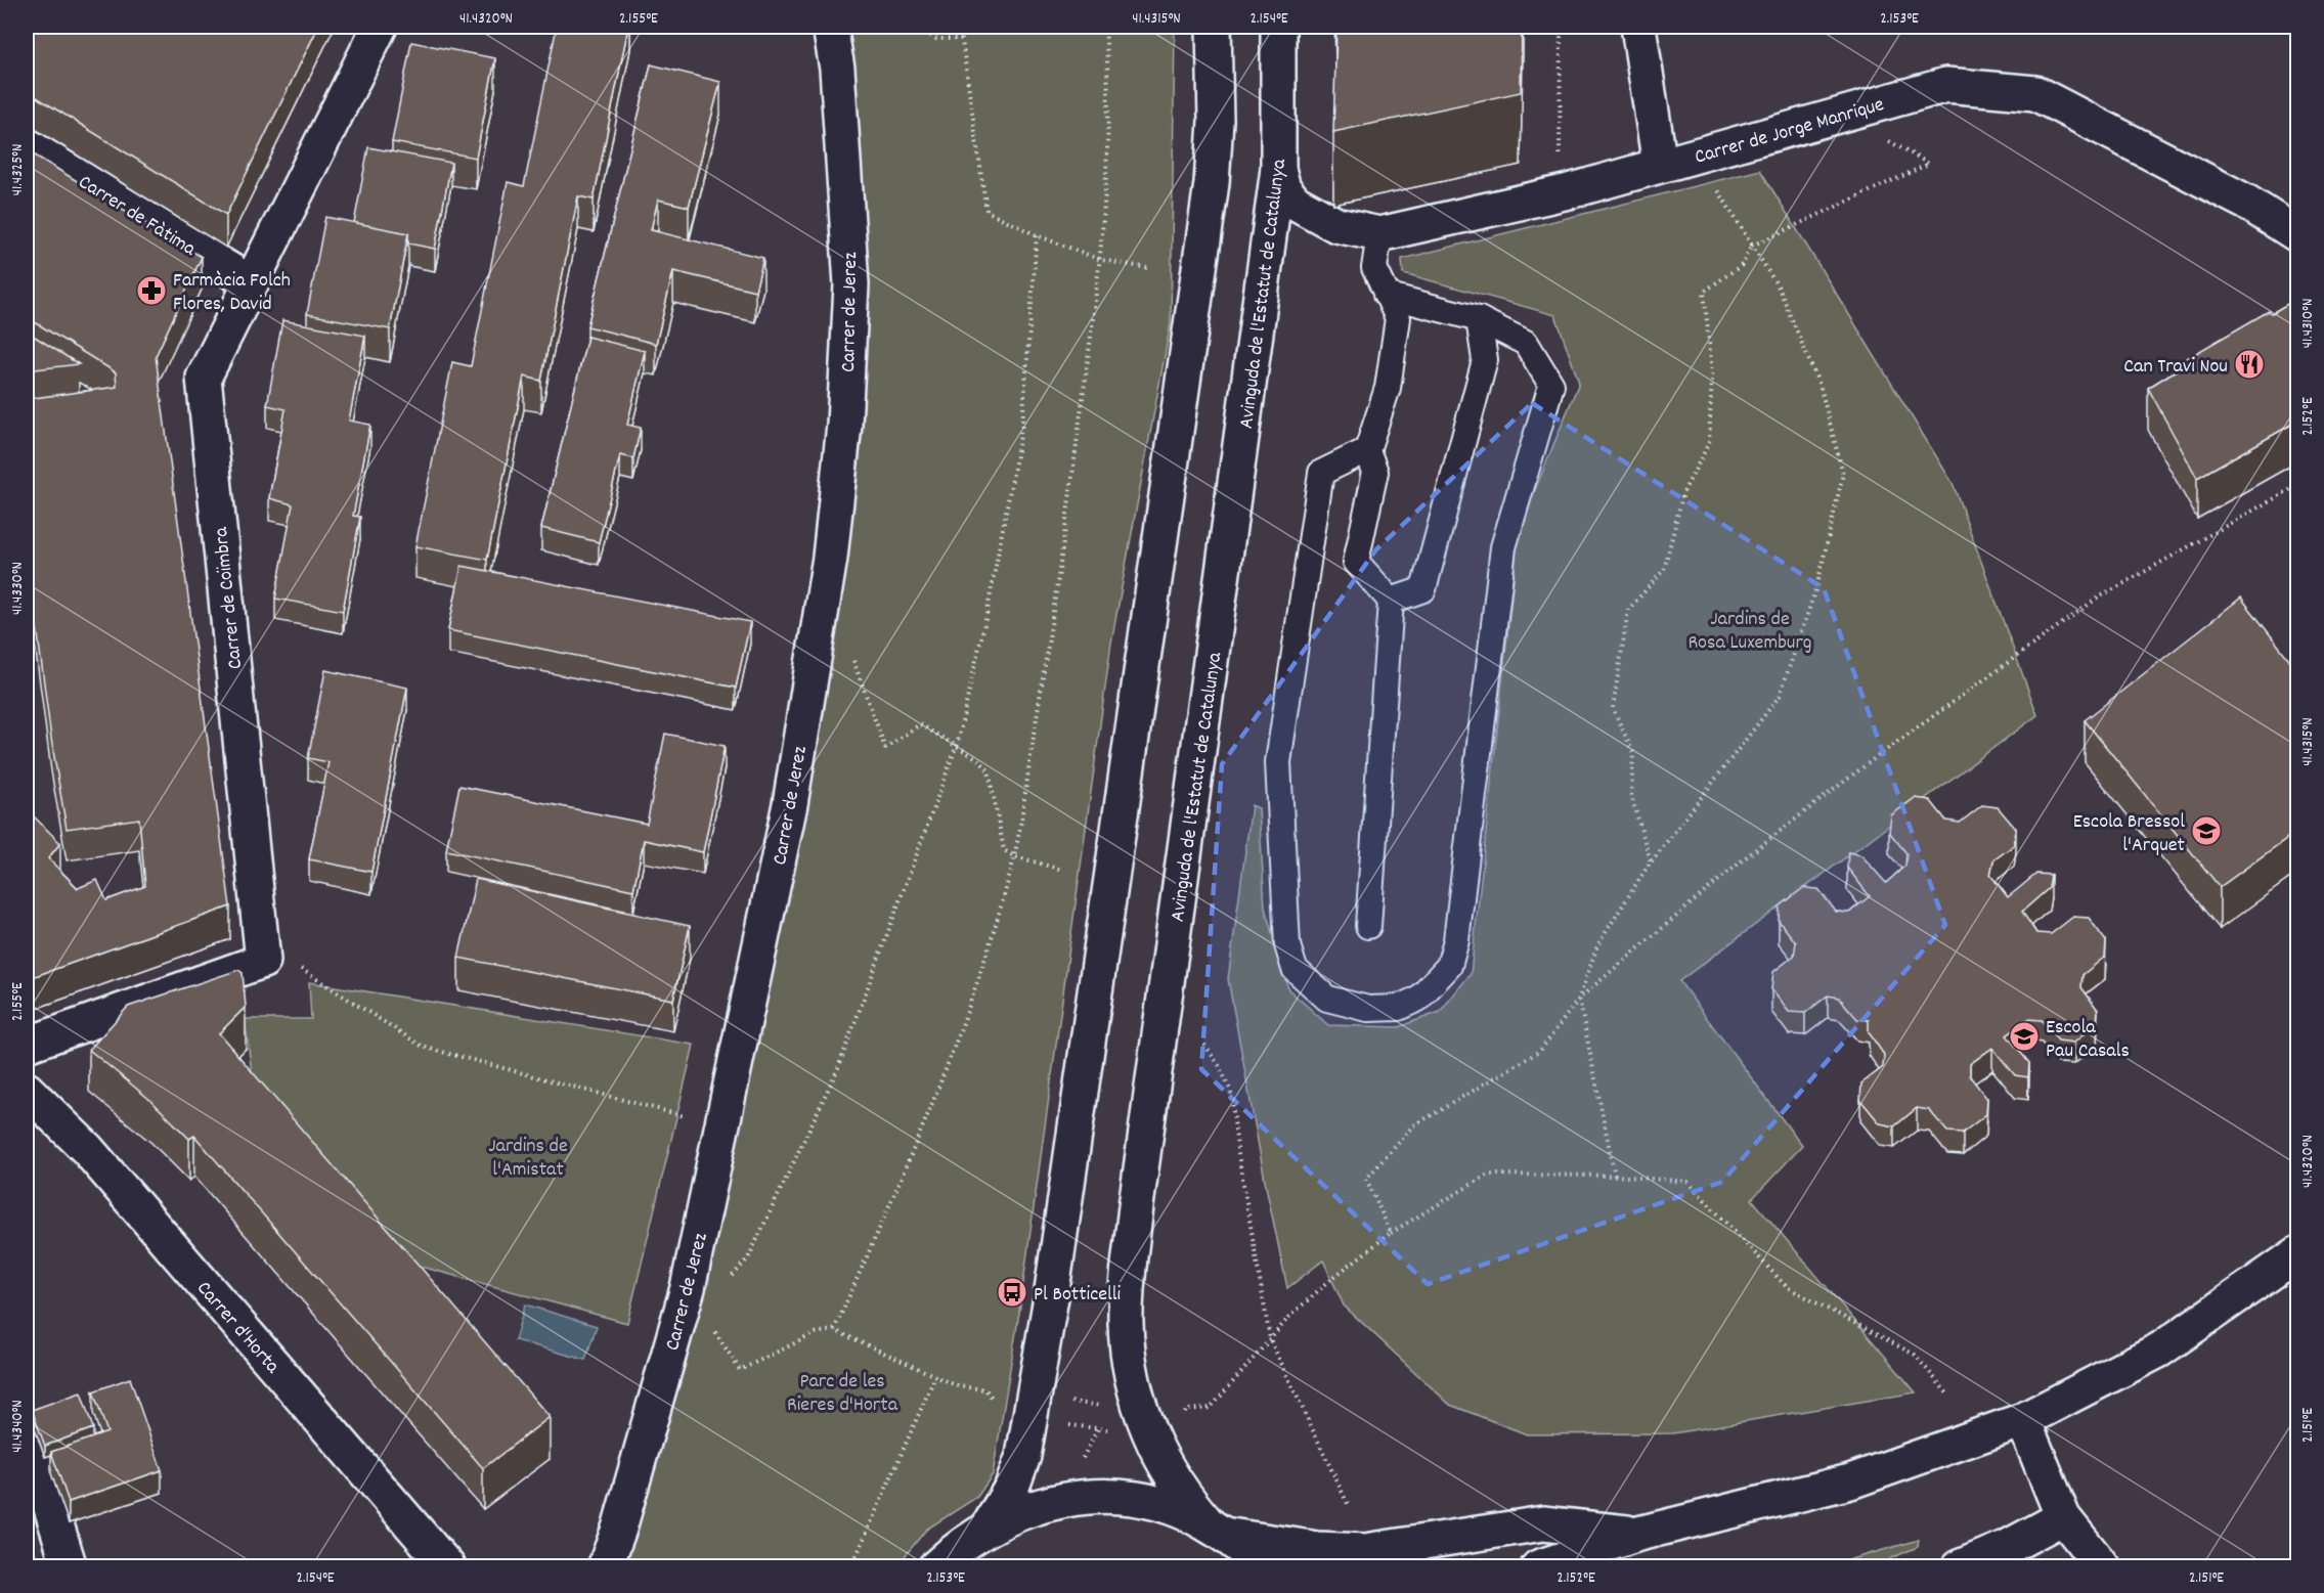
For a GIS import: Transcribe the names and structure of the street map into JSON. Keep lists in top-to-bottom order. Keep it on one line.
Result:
{"streets":{"street":["Carrer de Jorge Manrique","Carrer de Fàtima","Avinguda de l'Estatut de Catalunya","Carrer de Jerez","Carrer de Coïmbra","Carrer d'Horta"]},"crossings":[["Carrer de Jorge Manrique","Avinguda de l'Estatut de Catalunya"],["Carrer de Fàtima","Carrer de Coïmbra"]],"parks":["Jardins de Rosa Luxemburg","Jardins de l'Amistat","Parc de les Rieres d'Horta"],"places":{"pharmacy":["Farmàcia Folch Flores, David"],"restaurant":["Can Travi Nou"],"school or university":["Escola Bressol l'Arquet","Escola Pau Casals"],"bus stop":["Pl Botticelli"]},"coordinates":["41.4320°N","2.155°E","41.4315°N","2.154°E","2.153°E","41.4325°N","41.4310°N","2.152°E","41.4330°N","2.151°E","41.4340°N"]}
